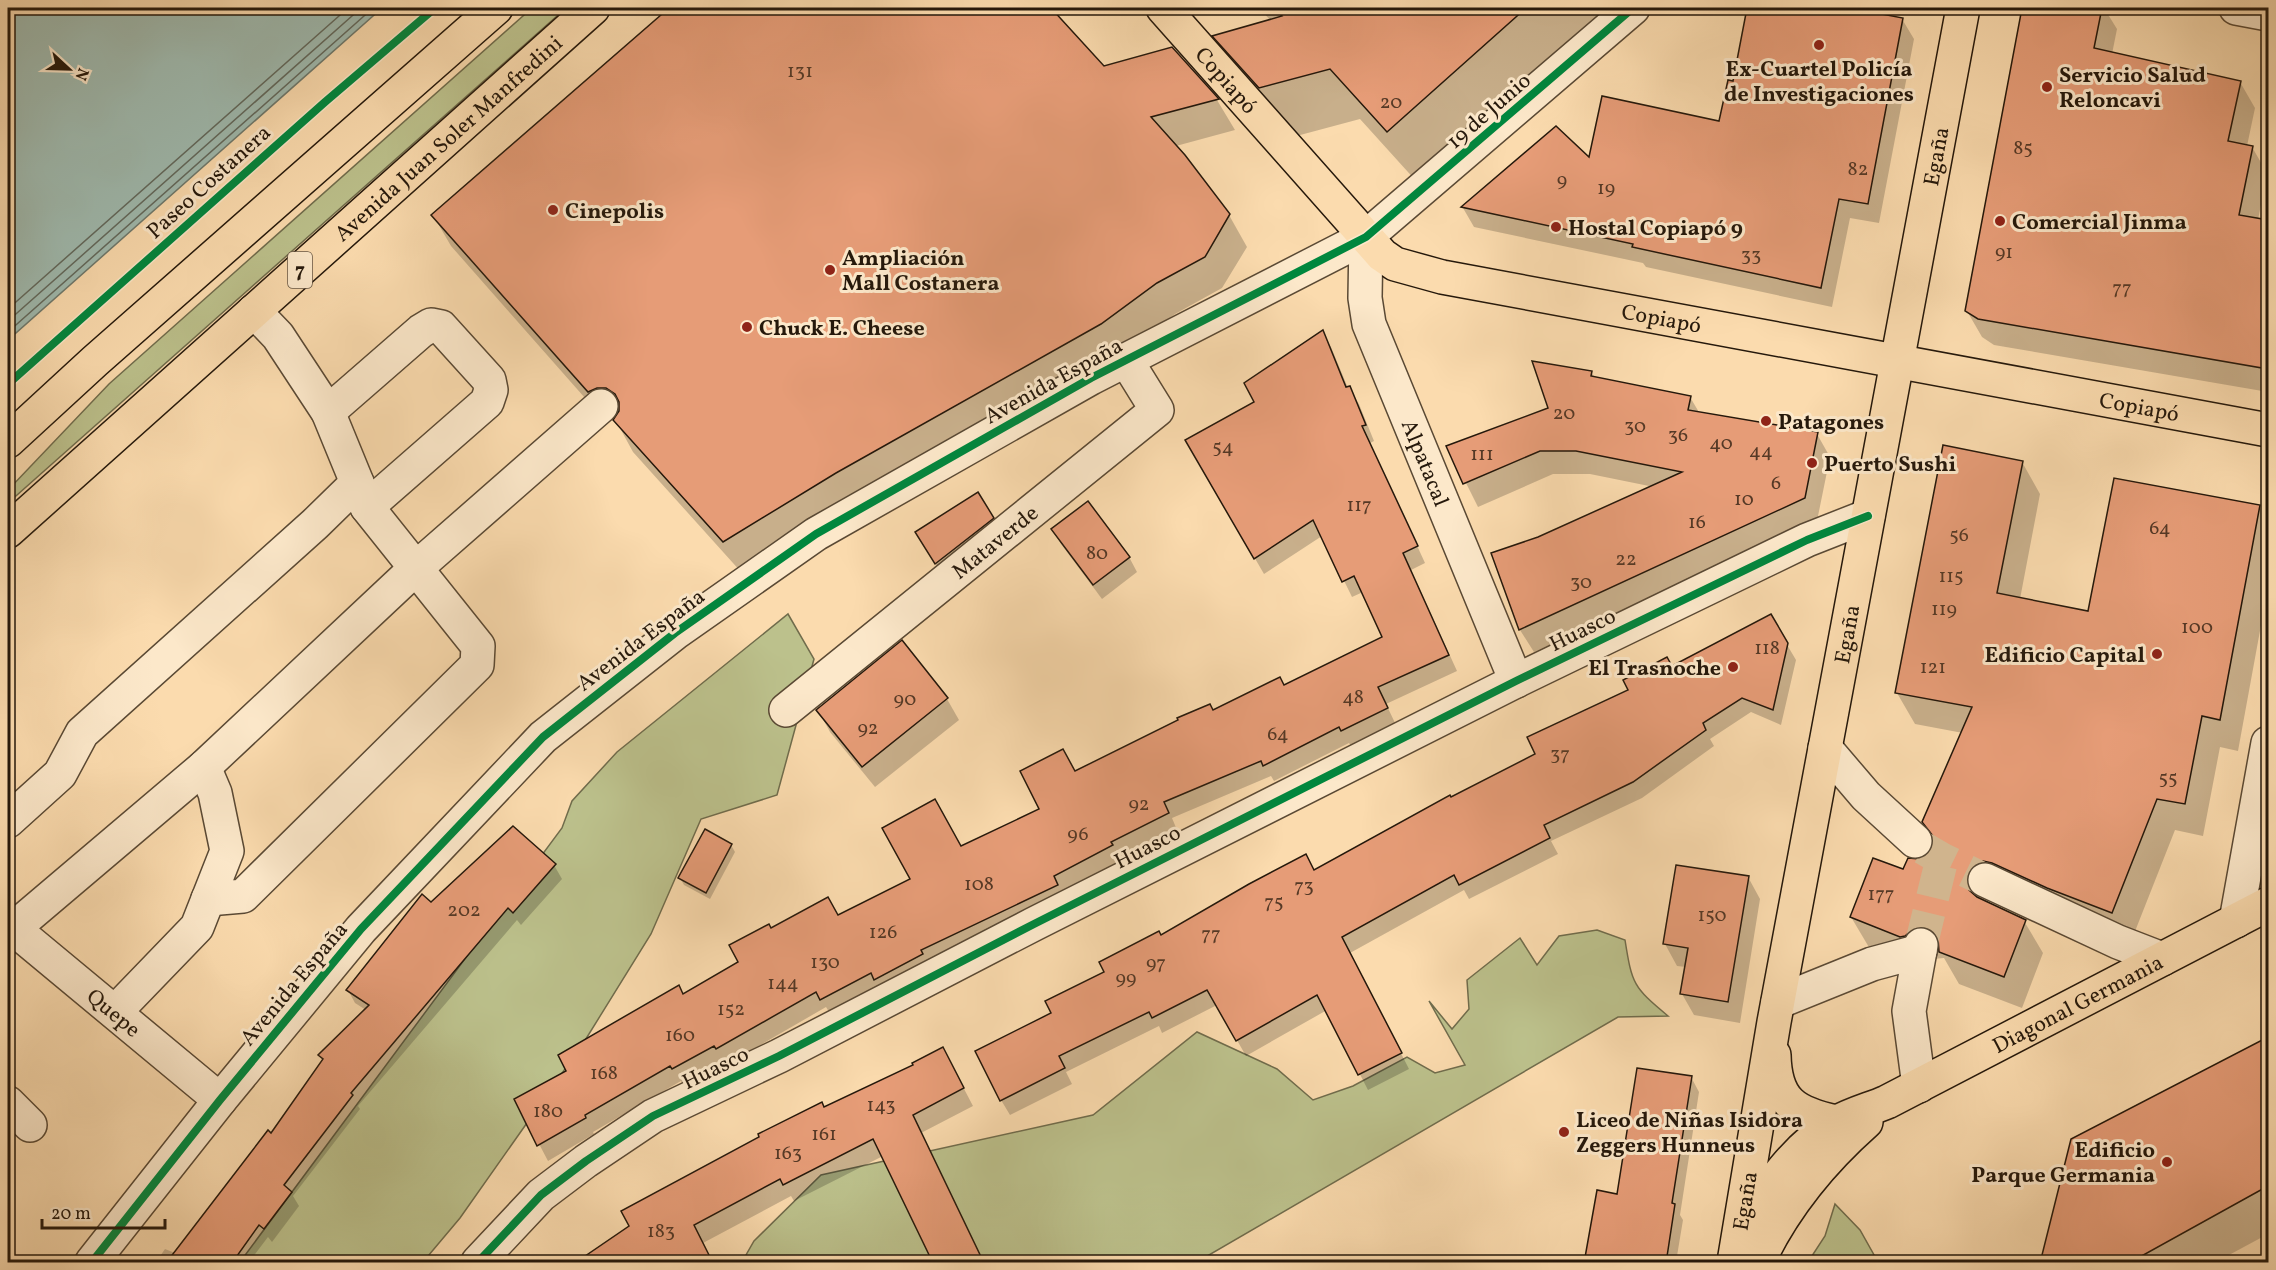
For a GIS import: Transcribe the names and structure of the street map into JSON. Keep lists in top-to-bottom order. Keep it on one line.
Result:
{"streets":{"main road":["Copiapó","Avenida Juan Soler Manfredini","Egaña","7","Diagonal Germania"],"street":["19 de Junio","Avenida España","Alpatacal","Mataverde","Huasco","Quepe"],"cycle path":["Paseo Costanera"]},"crossings":[["Copiapó","19 de Junio"],["Copiapó","Egaña"],["Copiapó","Avenida España"],["Copiapó","Alpatacal"],["19 de Junio","Avenida España"],["19 de Junio","Alpatacal"],["Egaña","Huasco"],["Egaña","Diagonal Germania"],["Avenida España","Alpatacal"],["Avenida España","Mataverde"],["Avenida España","Quepe"],["Alpatacal","Huasco"]],"places":["Ex-Cuartel Policía de Investigaciones","Servicio Salud Reloncavi","Cinepolis","Comercial Jinma","Hostal Copiapó 9","Ampliación Mall Costanera","Chuck E. Cheese","Patagones","Puerto Sushi","Edificio Capital","El Trasnoche","Liceo de Niñas Isidora Zeggers Hunneus","Edificio Parque Germania"],"house_numbers":["131","20","85","82","9","19","91","33","77","20","30","36","40","54","44","111","6","10","117","16","64","56","80","22","115","30","119","100","118","121","48","90","92","64","37","55","92","96","108","73","177","75","202","150","126","77","130","97","99","144","152","160","168","143","180","161","163","183"],"scale_bar":"20 m","north":"right"}
